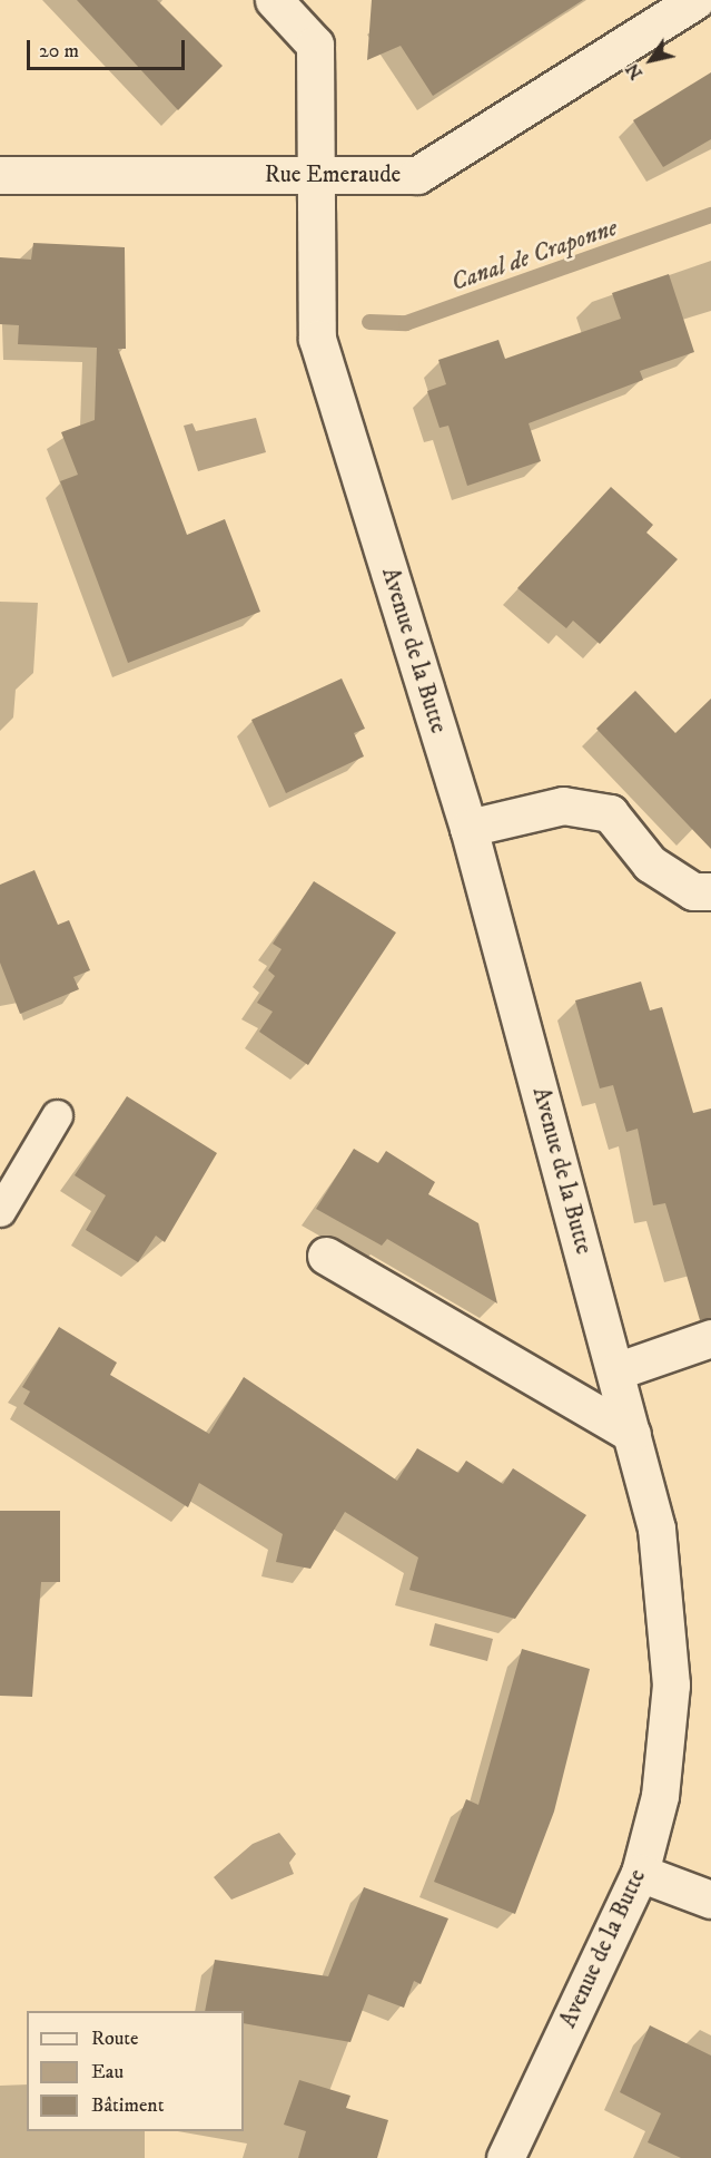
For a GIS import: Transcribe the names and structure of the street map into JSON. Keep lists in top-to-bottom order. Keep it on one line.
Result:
{"streets":{"street":["Rue Emeraude","Avenue de la Butte"]},"crossings":[["Rue Emeraude","Avenue de la Butte"]],"water":["Canal de Craponne"],"legend":["Route","Eau","Bâtiment"],"scale_bar":"20 m","north":"bottom left"}
